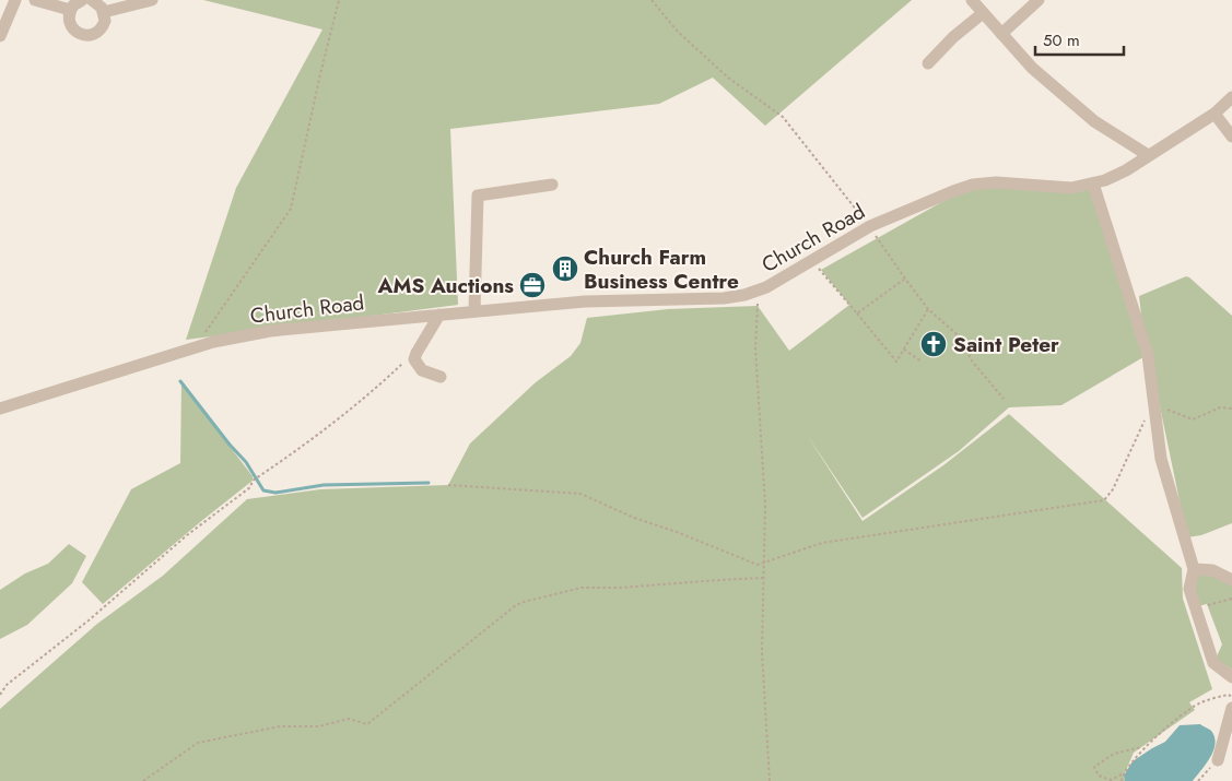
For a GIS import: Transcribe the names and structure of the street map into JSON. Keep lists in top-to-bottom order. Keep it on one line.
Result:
{"streets":{"street":["Church Road"]},"places":{"building":["Church Farm Business Centre"],"office":["AMS Auctions"],"church":["Saint Peter"]},"scale_bar":"50 m"}
